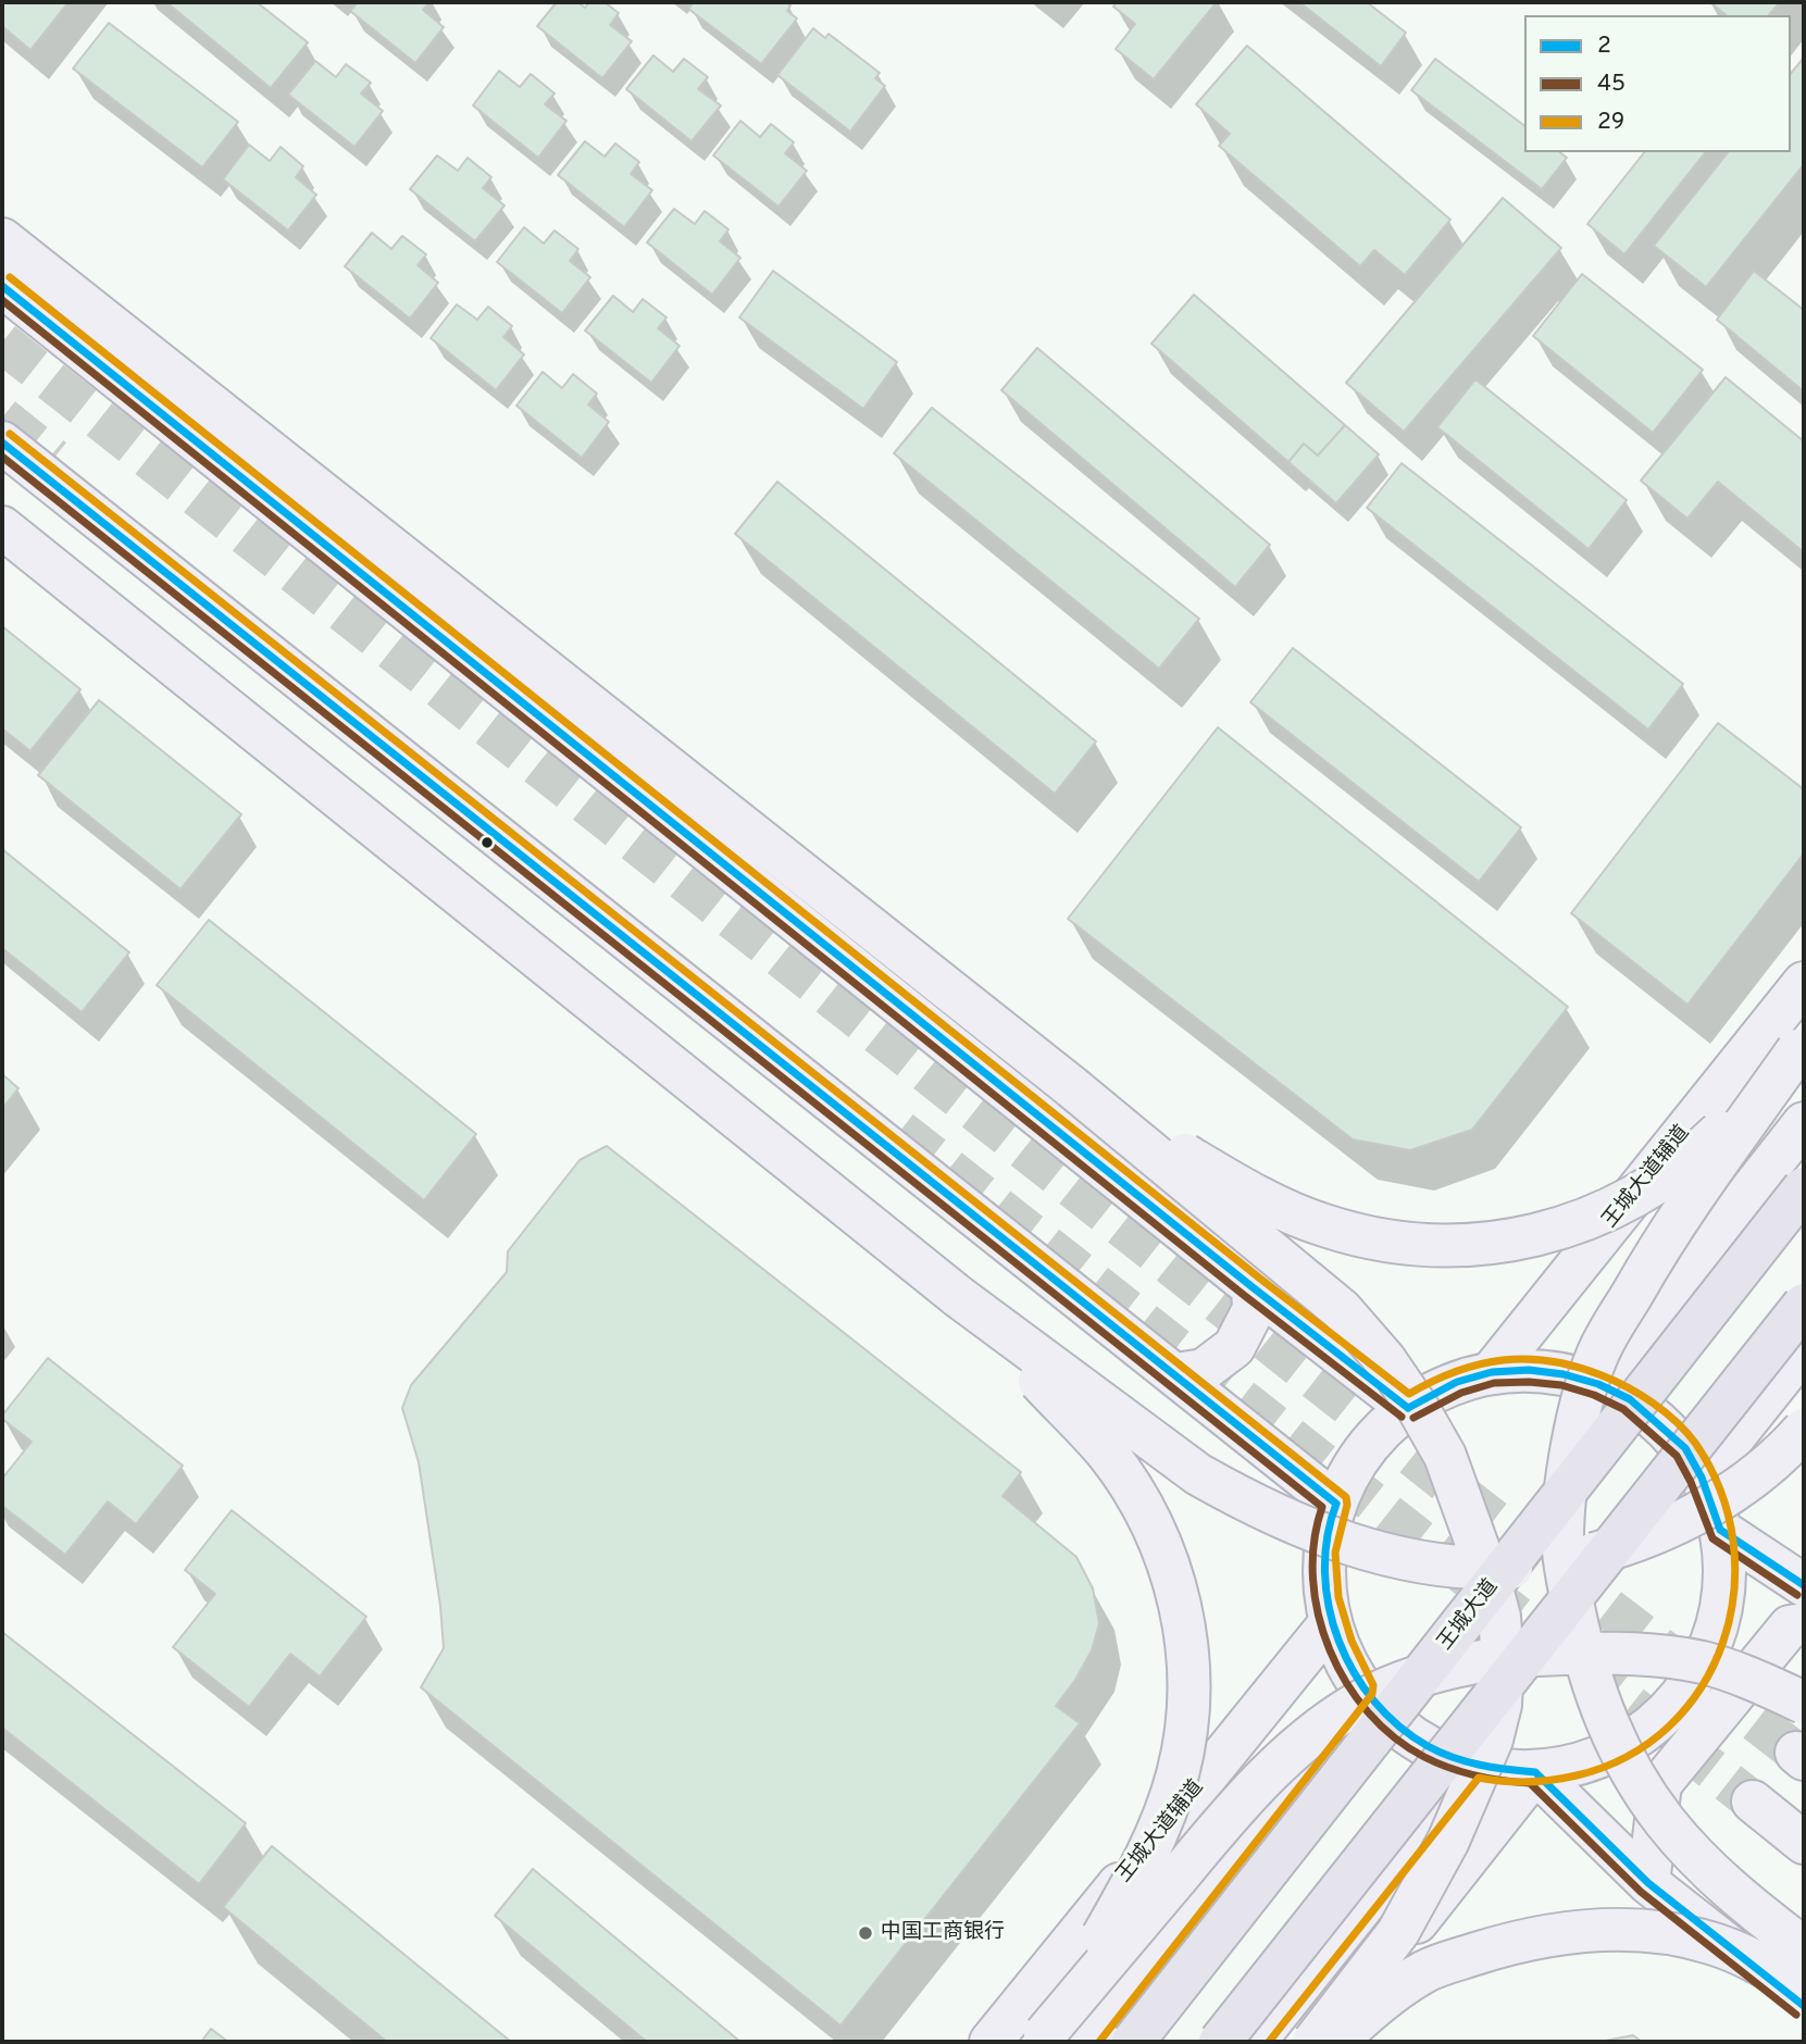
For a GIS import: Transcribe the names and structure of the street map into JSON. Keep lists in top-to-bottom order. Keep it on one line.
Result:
{"streets":{"highway":["王城大道"],"main road":["王城大道辅道"]},"places":["中国工商银行"],"lines":["transit line 29","transit line 2","transit line 45"],"legend":["2","45","29"]}
